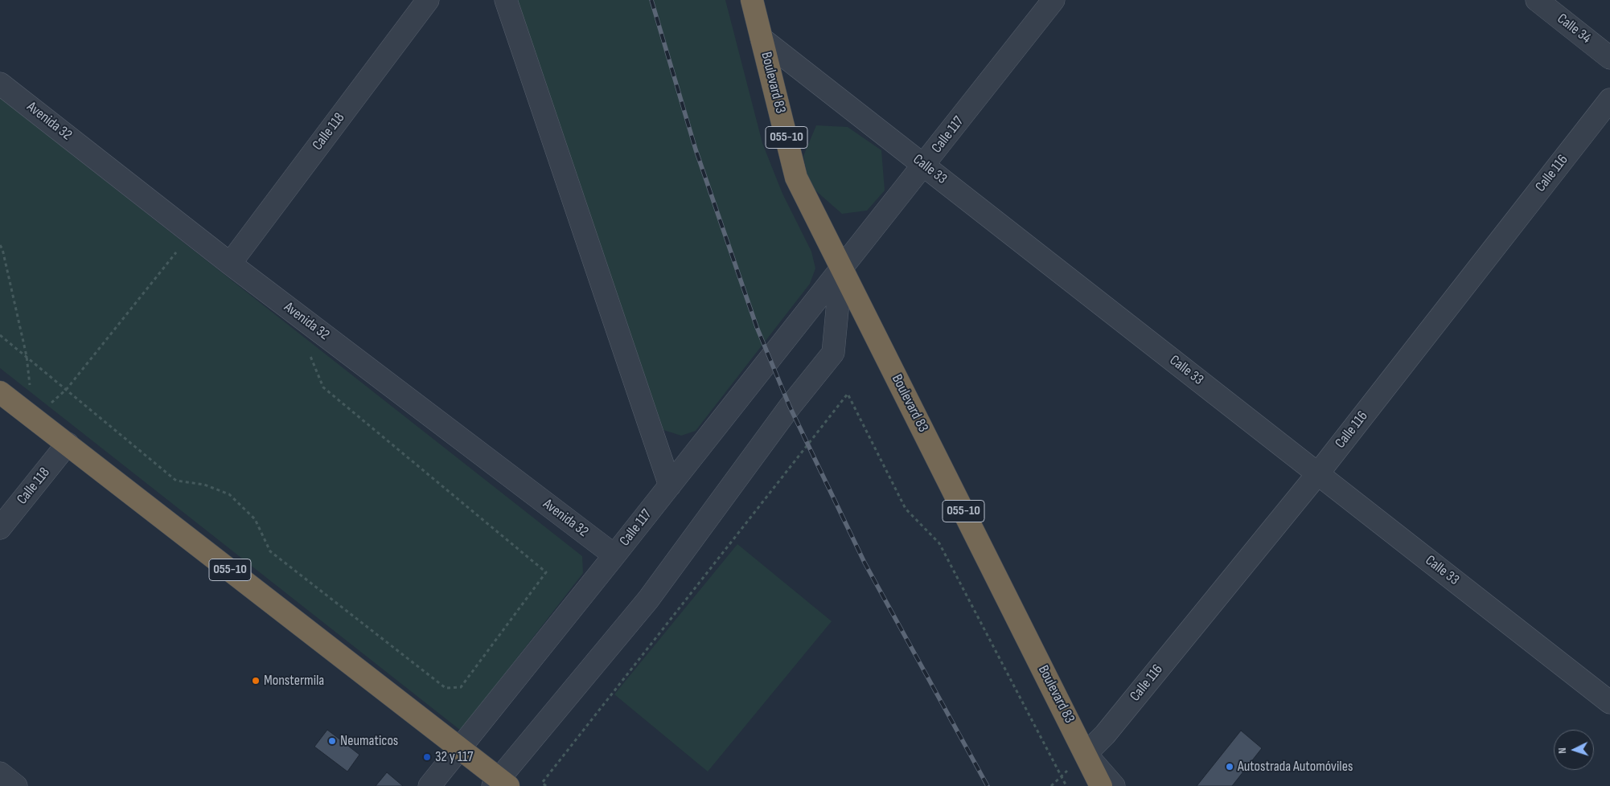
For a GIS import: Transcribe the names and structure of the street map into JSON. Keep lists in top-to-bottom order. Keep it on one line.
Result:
{"streets":{"highway":["Boulevard 83","055-10"],"street":["Calle 34","Avenida 32","Calle 118","Calle 117","Calle 33","Calle 116"]},"crossings":[["Boulevard 83","Calle 117"],["Boulevard 83","055-10"],["Boulevard 83","Calle 33"],["Boulevard 83","Calle 116"],["Avenida 32","Calle 118"],["Avenida 32","Calle 117"],["Calle 118","055-10"],["Calle 117","055-10"],["Calle 117","Calle 33"],["055-10","Calle 116"],["Calle 33","Calle 116"]],"places":["Monstermila","Neumaticos","32 y 117","Autostrada Automóviles"],"north":"left"}
